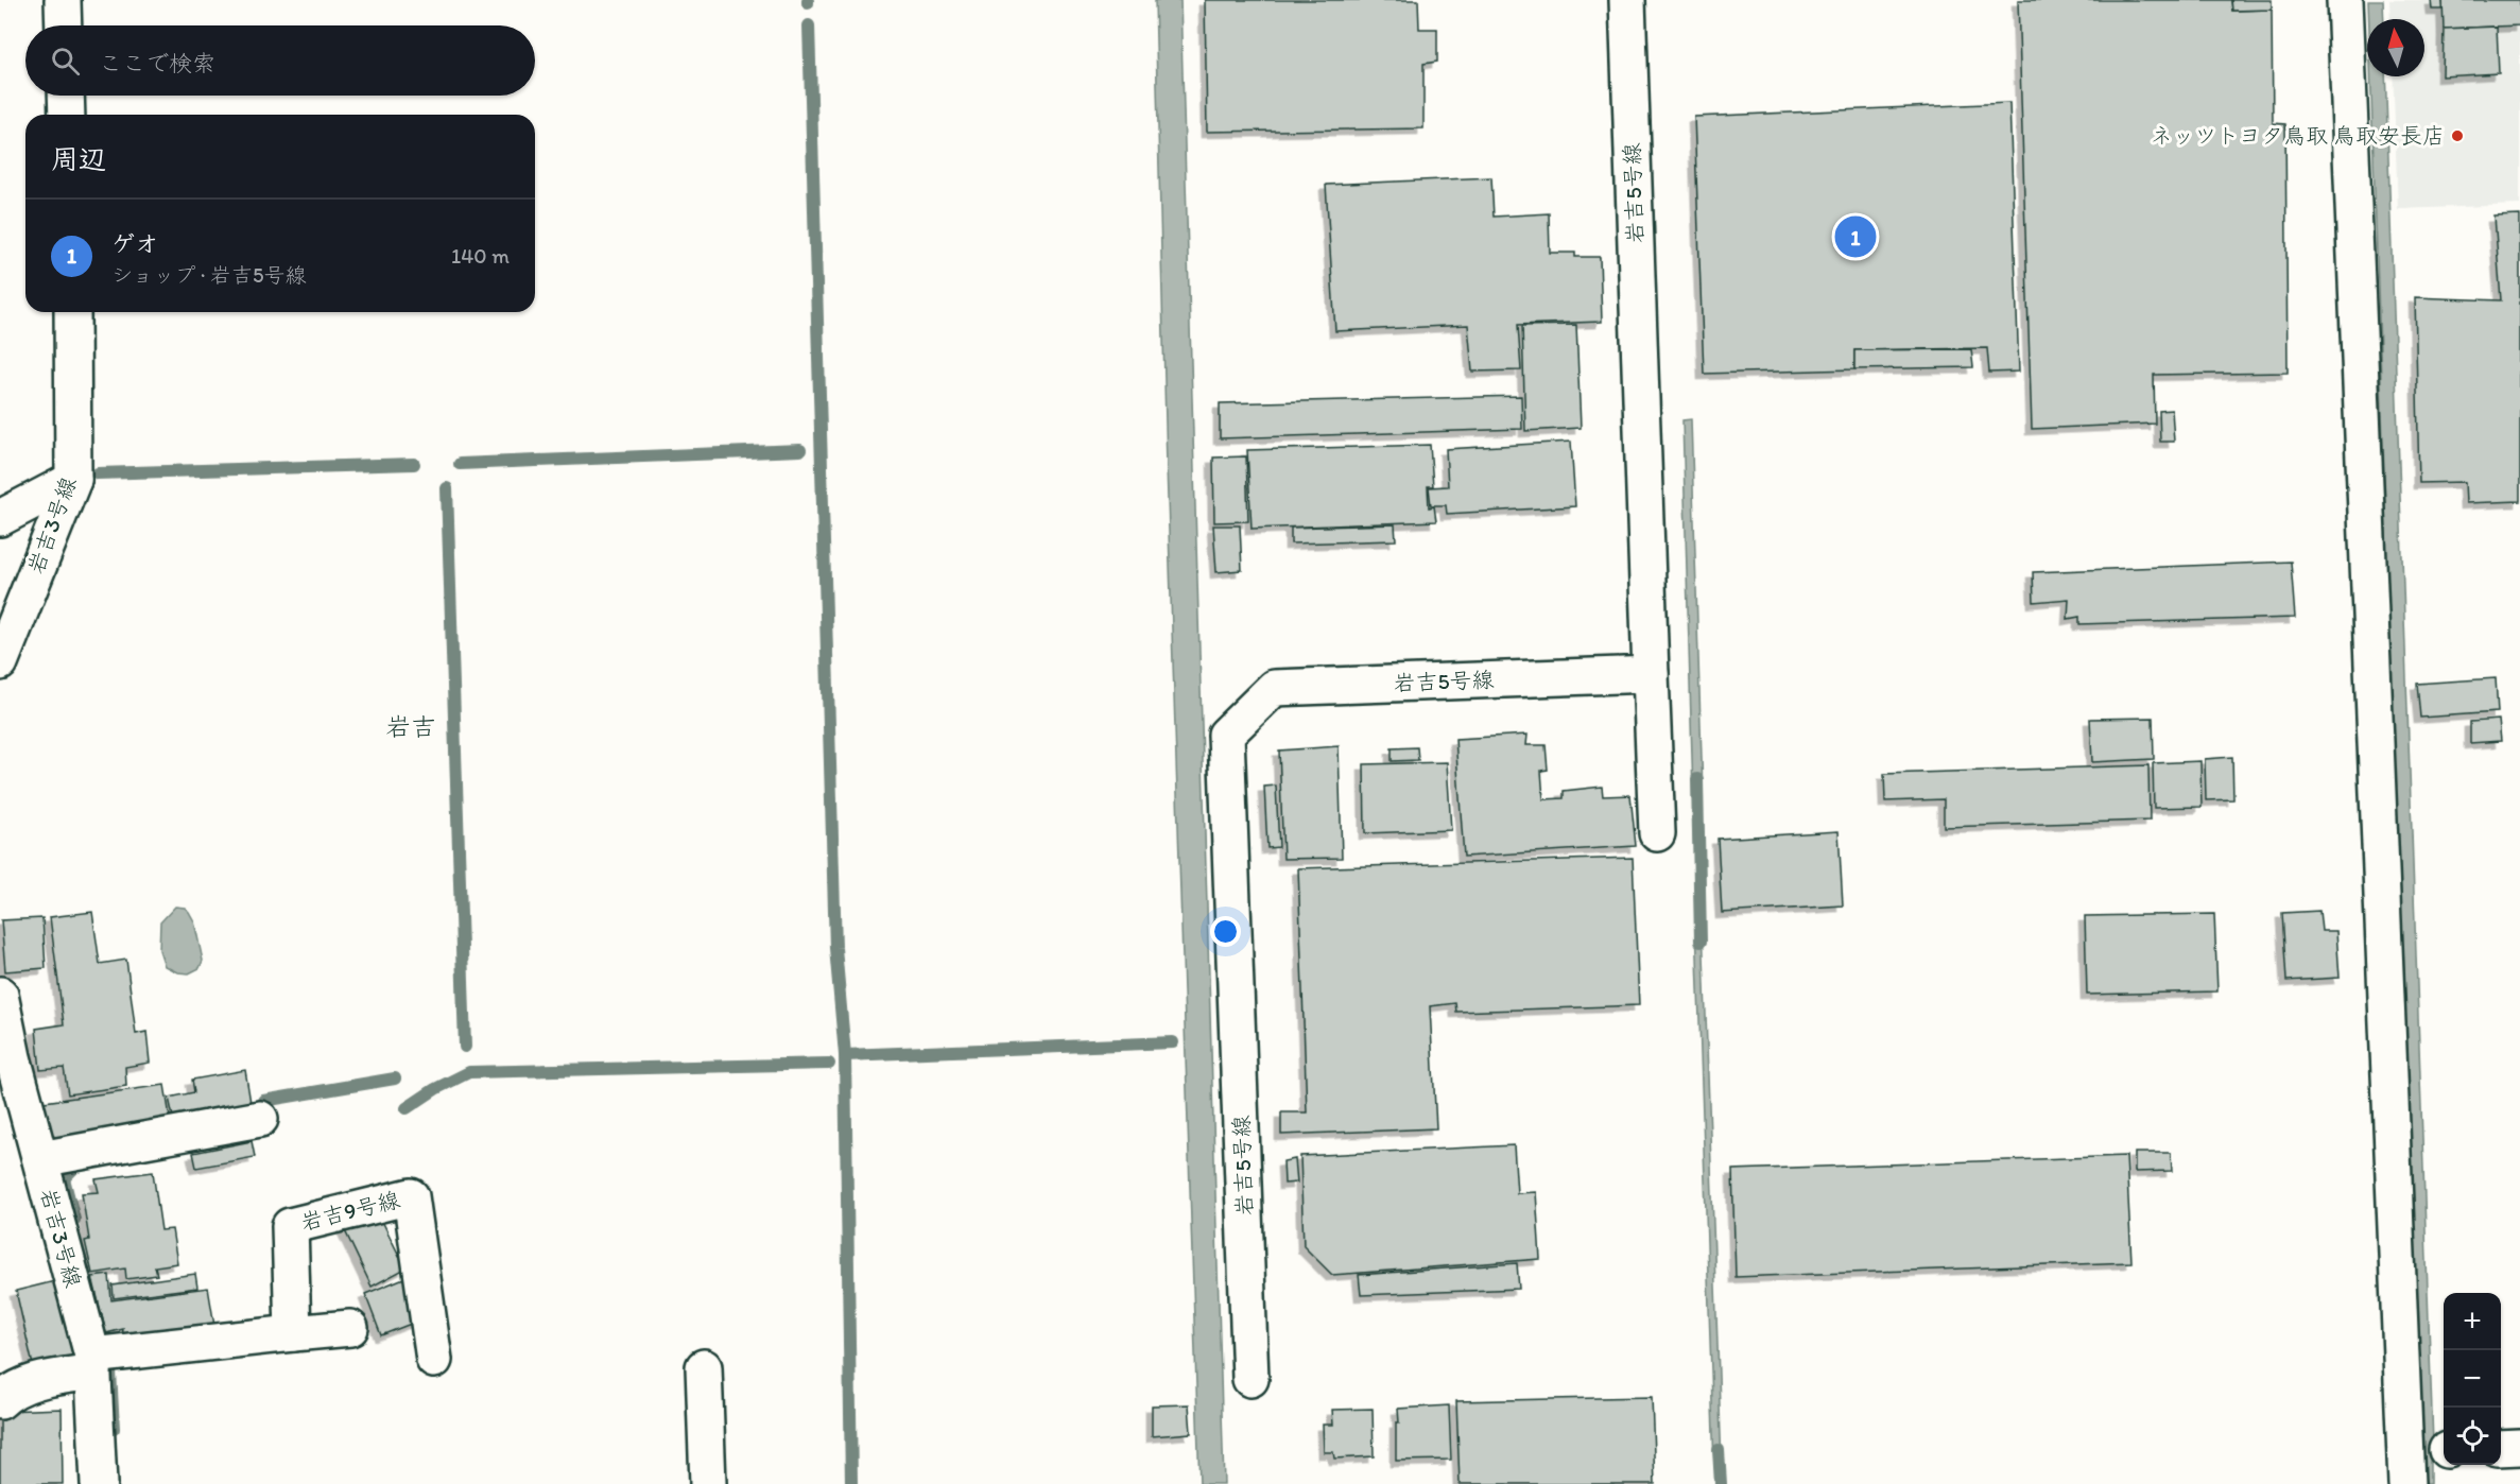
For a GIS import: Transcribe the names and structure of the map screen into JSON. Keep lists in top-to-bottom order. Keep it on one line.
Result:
{"streets":{"street":["岩吉5号線","岩吉3号線","岩吉9号線"]},"districts":["岩吉"],"places":["ネッツトヨタ鳥取 鳥取安長店"],"north":"top","page":{"search":"ここで検索","heading":"周辺","list":[{"mark":"1","name":"ゲオ","note":"ショップ · 岩吉5号線","value":"140 m"}],"pins":"1","map_buttons":["+","−"]}}
